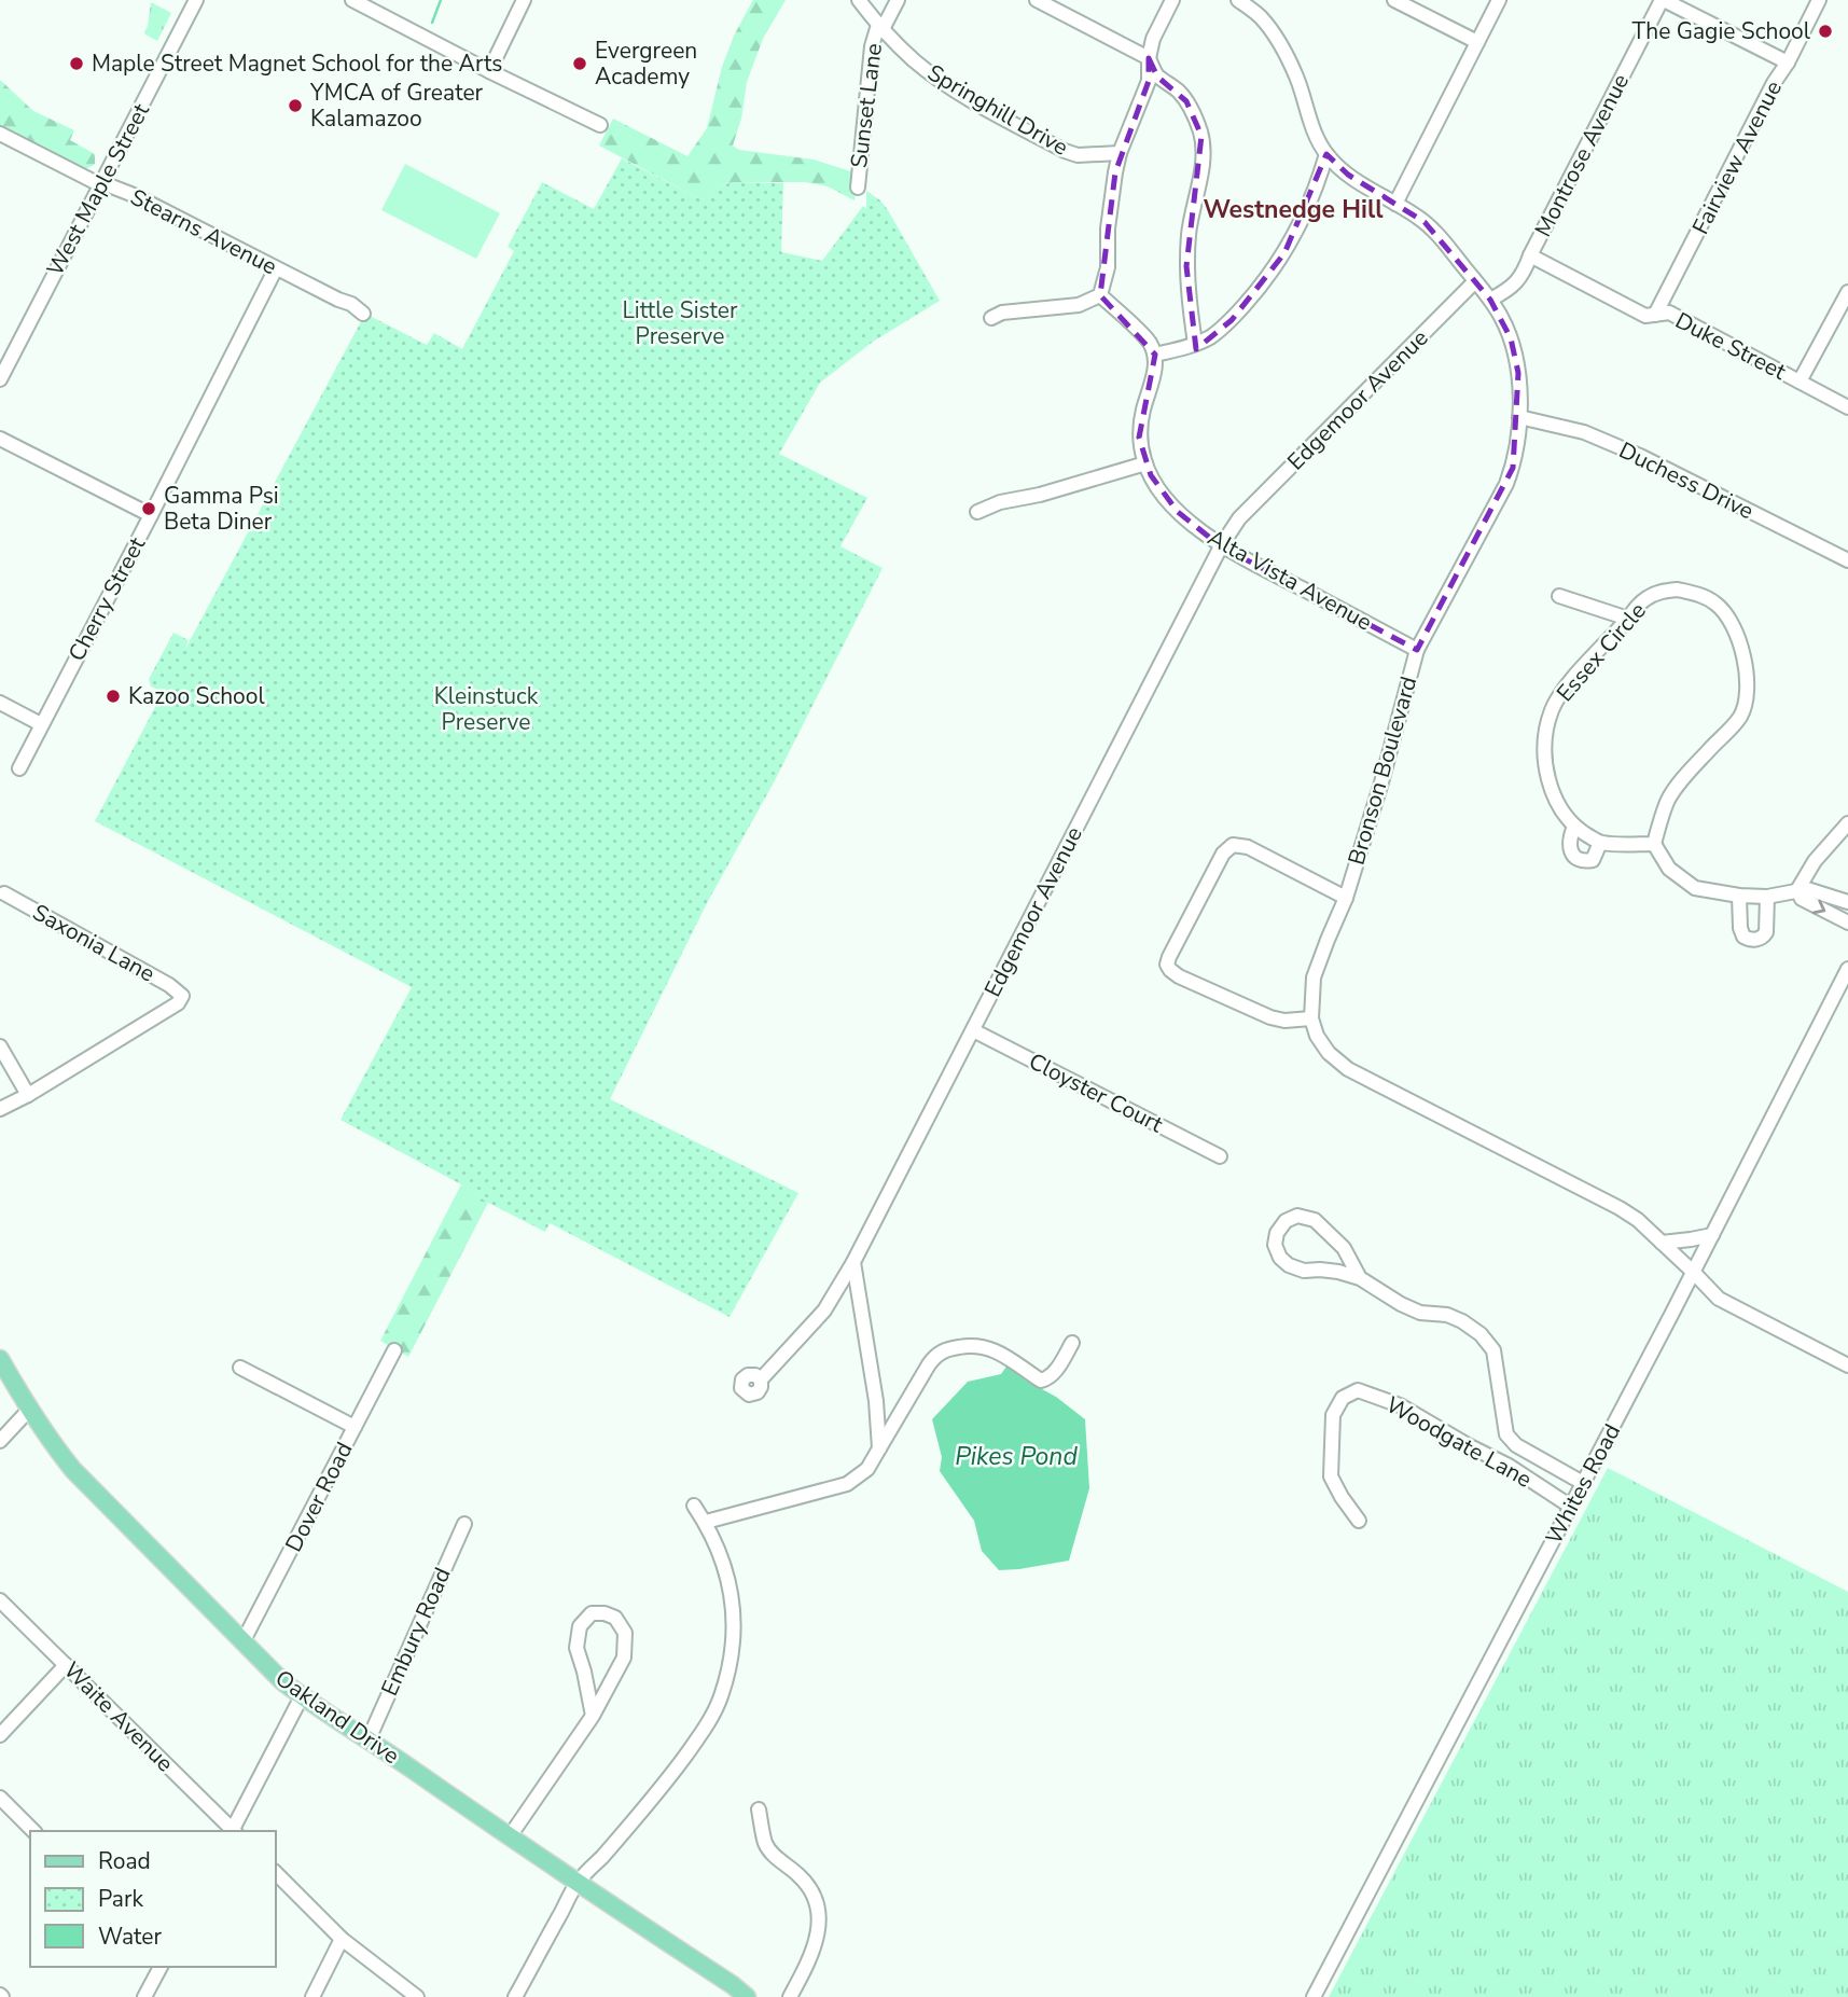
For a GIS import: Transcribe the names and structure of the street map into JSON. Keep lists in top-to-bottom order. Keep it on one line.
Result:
{"streets":{"main road":["Oakland Drive"],"street":["Sunset Lane","Springhill Drive","Montrose Avenue","Fairview Avenue","West Maple Street","Stearns Avenue","Duke Street","Edgemoor Avenue","Duchess Drive","Alta Vista Avenue","Cherry Street","Essex Circle","Bronson Boulevard","Saxonia Lane","Cloyster Court","Woodgate Lane","Whites Road","Dover Road","Embury Road","Waite Avenue"]},"crossings":[["Sunset Lane","Springhill Drive"],["Montrose Avenue","Duke Street"],["Montrose Avenue","Bronson Boulevard"],["Fairview Avenue","Duke Street"],["West Maple Street","Stearns Avenue"],["Stearns Avenue","Cherry Street"],["Edgemoor Avenue","Alta Vista Avenue"],["Edgemoor Avenue","Bronson Boulevard"],["Edgemoor Avenue","Cloyster Court"],["Duchess Drive","Bronson Boulevard"],["Alta Vista Avenue","Bronson Boulevard"],["Woodgate Lane","Whites Road"],["Dover Road","Oakland Drive"],["Embury Road","Oakland Drive"]],"districts":["Westnedge Hill"],"water":["Pikes Pond"],"parks":["Little Sister Preserve","Kleinstuck Preserve"],"places":["The Gagie School","Maple Street Magnet School for the Arts","Evergreen Academy","YMCA of Greater Kalamazoo","Gamma Psi Beta Diner","Kazoo School"],"legend":["Road","Park","Water"]}
